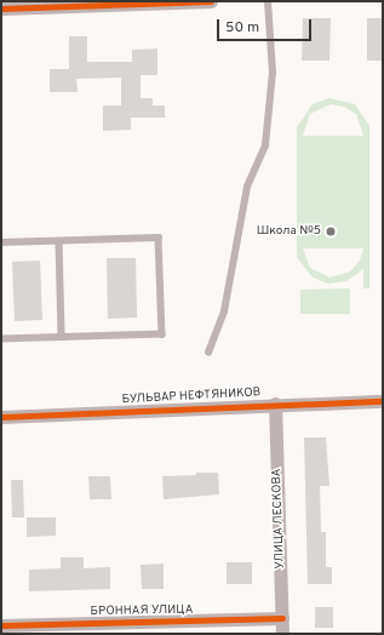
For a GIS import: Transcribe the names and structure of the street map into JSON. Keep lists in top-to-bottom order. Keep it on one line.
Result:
{"streets":{"street":["БУЛЬВАР НЕФТЯНИКОВ","УЛИЦА ЛЕСКОВА","БРОННАЯ УЛИЦА"]},"crossings":[["БУЛЬВАР НЕФТЯНИКОВ","УЛИЦА ЛЕСКОВА"],["УЛИЦА ЛЕСКОВА","БРОННАЯ УЛИЦА"]],"places":["Школа №5"],"scale_bar":"50 m"}
